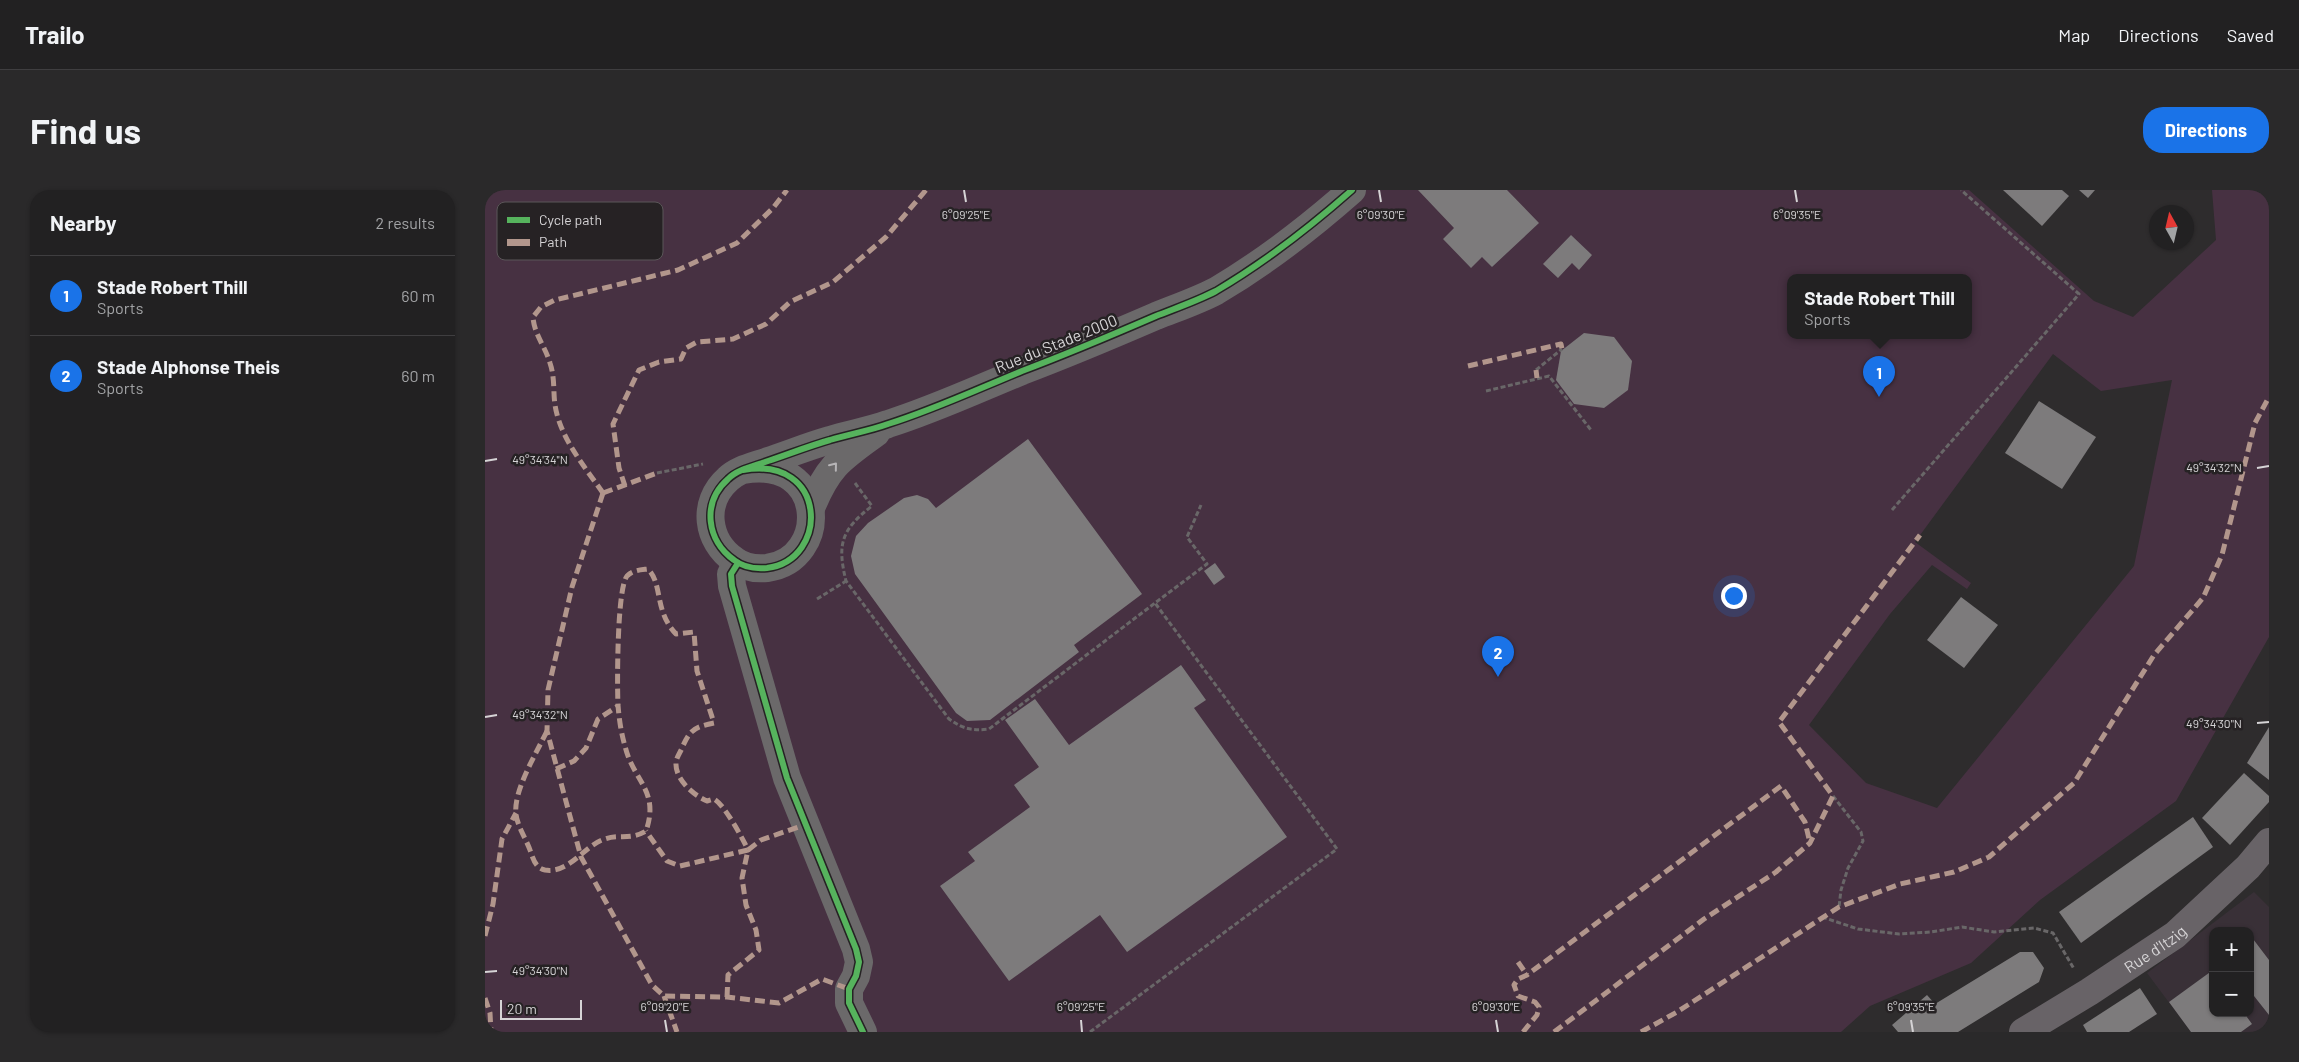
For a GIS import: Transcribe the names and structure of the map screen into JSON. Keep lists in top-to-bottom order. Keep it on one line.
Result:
{"streets":{"main road":["Rue d'Itzig"],"street":["Rue du Stade 2000"]},"legend":["Cycle path","Path"],"scale_bar":"20 m","north":"top","page":{"header":"Trailo","nav":["Map","Directions","Saved"],"buttons":"Directions","title":"Find us","heading":["Nearby","2 results"],"list":[{"mark":"1","name":"Stade Robert Thill","note":"Sports","value":"60 m"},{"mark":"2","name":"Stade Alphonse Theis","note":"Sports","value":"60 m"}],"popup":["Stade Robert Thill","Sports"],"pins":["1","2"],"map_buttons":["+","−"],"scale":"20 m"},"coordinates":["6°09'25\"E","6°09'30\"E","6°09'35\"E","49°34'34\"N","49°34'32\"N","49°34'30\"N","6°09'20\"E"]}
